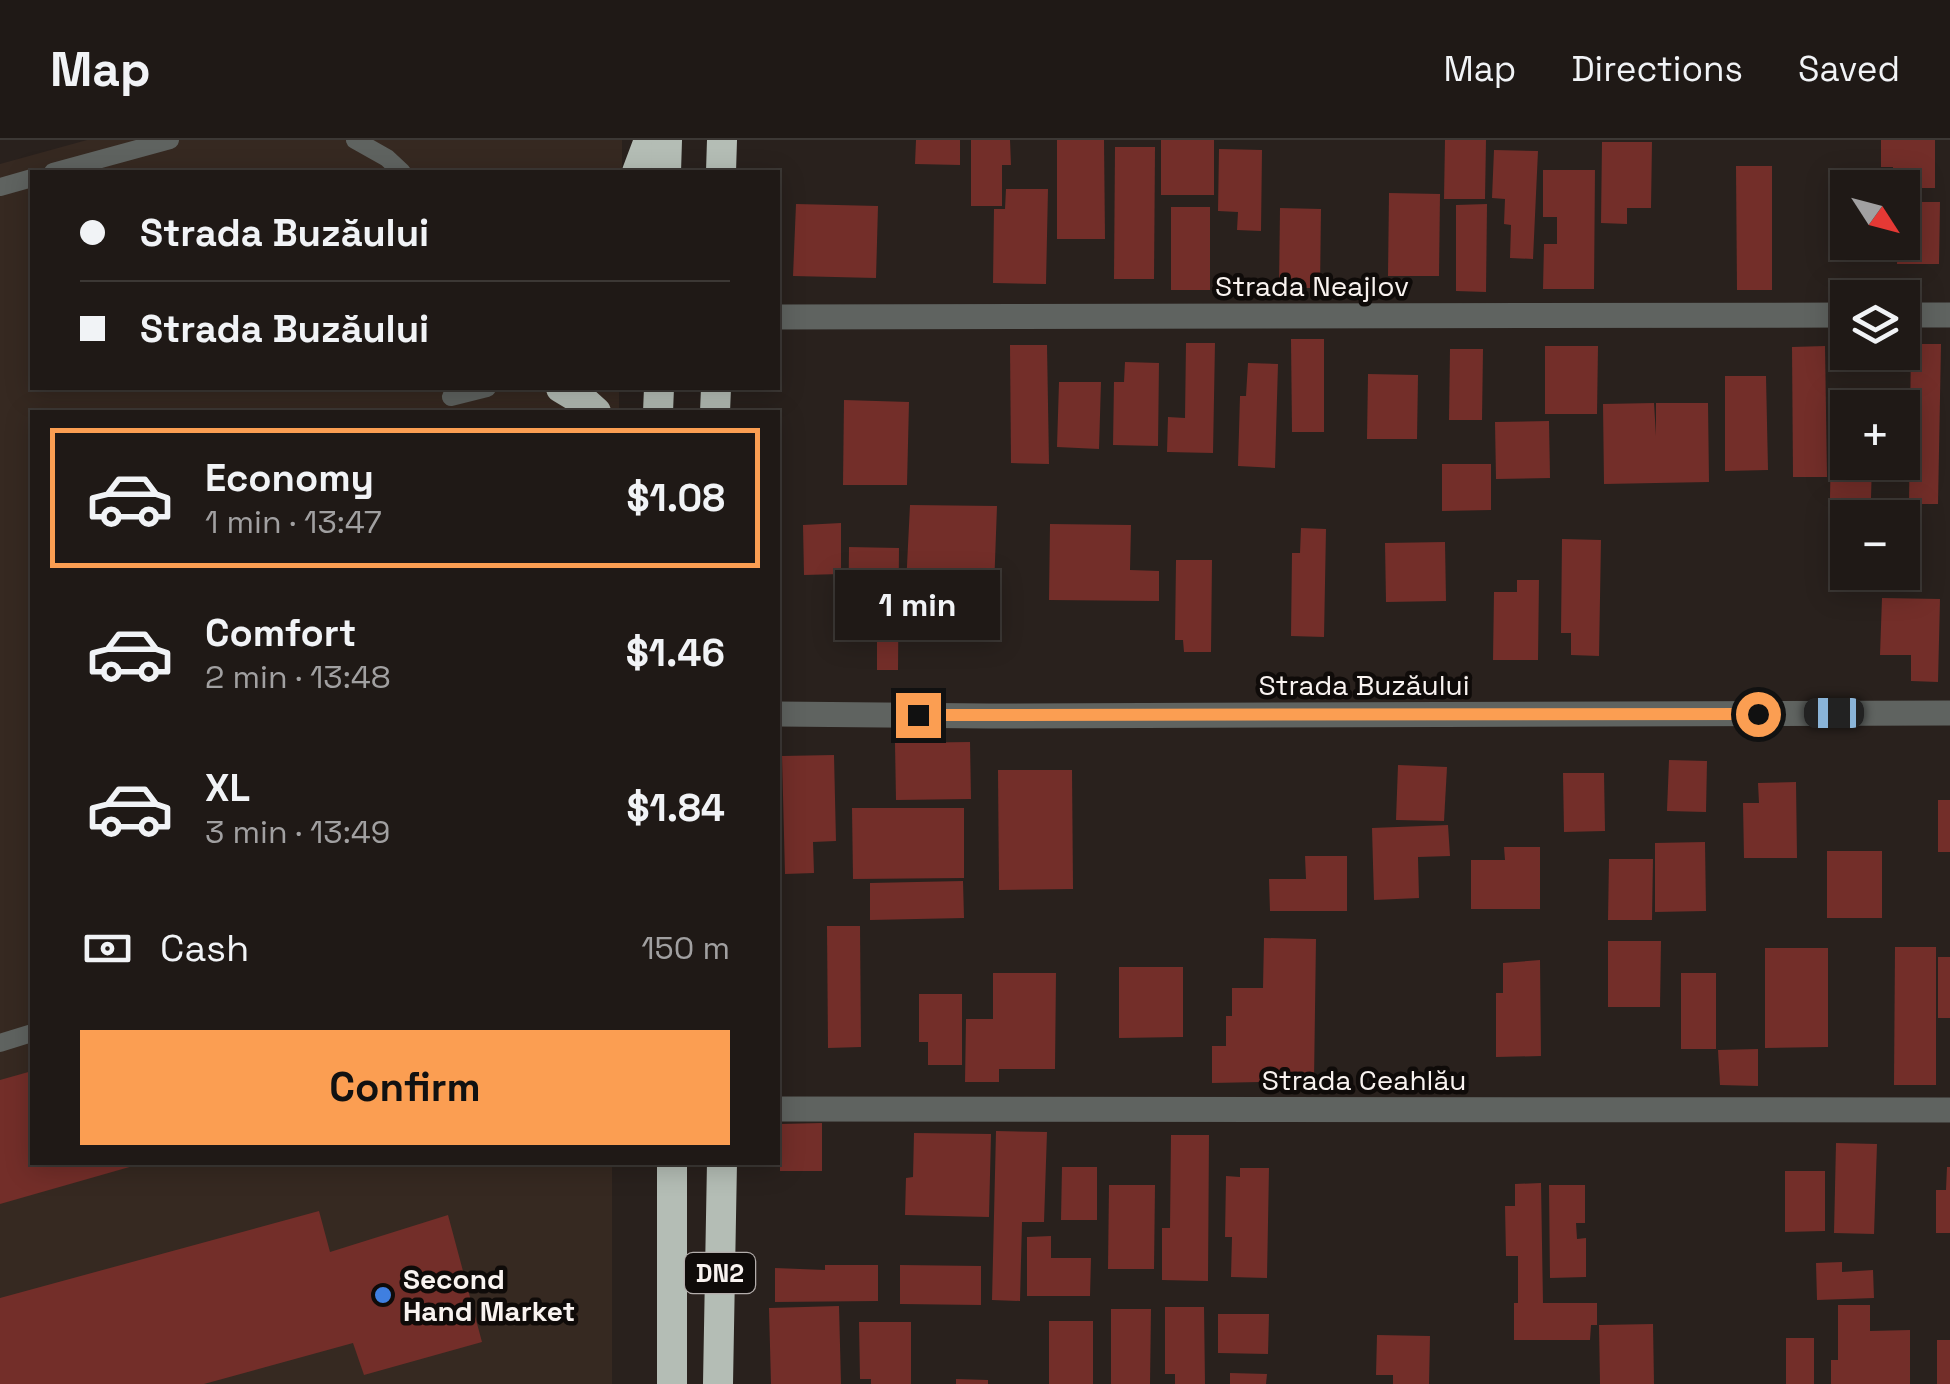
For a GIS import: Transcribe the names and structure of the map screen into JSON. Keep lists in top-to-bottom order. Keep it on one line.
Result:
{"streets":{"highway":["DN2"],"street":["Strada Neajlov","Strada Buzăului","Strada Ceahlău"]},"places":["Second Hand Market"],"north":"bottom right","page":{"header":"Map","nav":["Map","Directions","Saved"],"map_buttons":["+","−"],"banner":["Strada Buzăului","Strada Buzăului"],"list":[{"name":"Economy","note":"1 min · 13:47","value":"$1.08"},{"name":"Comfort","note":"2 min · 13:48","value":"$1.46"},{"name":"XL","note":"3 min · 13:49","value":"$1.84"}],"bubble":"1 min","pay":["Cash","150 m"],"buttons":"Confirm"}}
